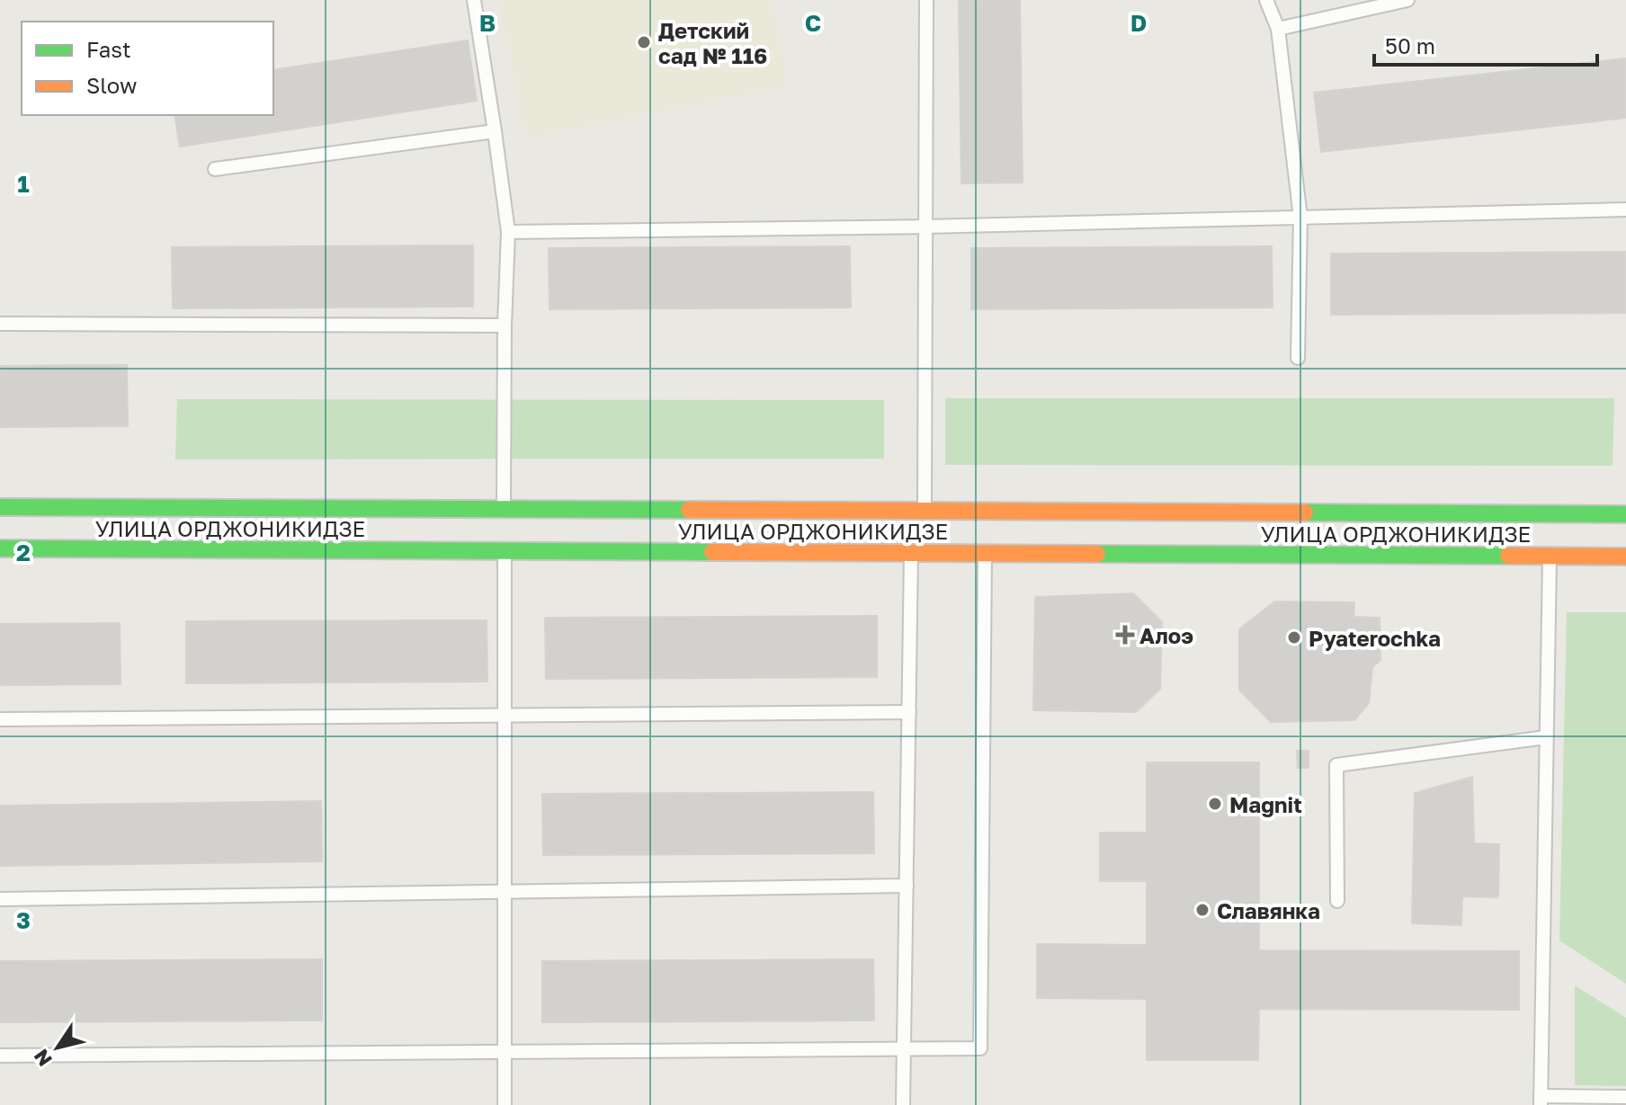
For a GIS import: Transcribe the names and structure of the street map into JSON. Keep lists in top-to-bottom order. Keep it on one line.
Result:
{"streets":{"main road":["УЛИЦА ОРДЖОНИКИДЗЕ"]},"places":{"other":["Детский сад № 116","Pyaterochka","Magnit","Славянка"],"health":["Алоэ"]},"legend":["Fast","Slow"],"scale_bar":"50 m","north":"bottom left","grid":{"columns":["B","C","D"],"rows":["1","2","3"]}}
